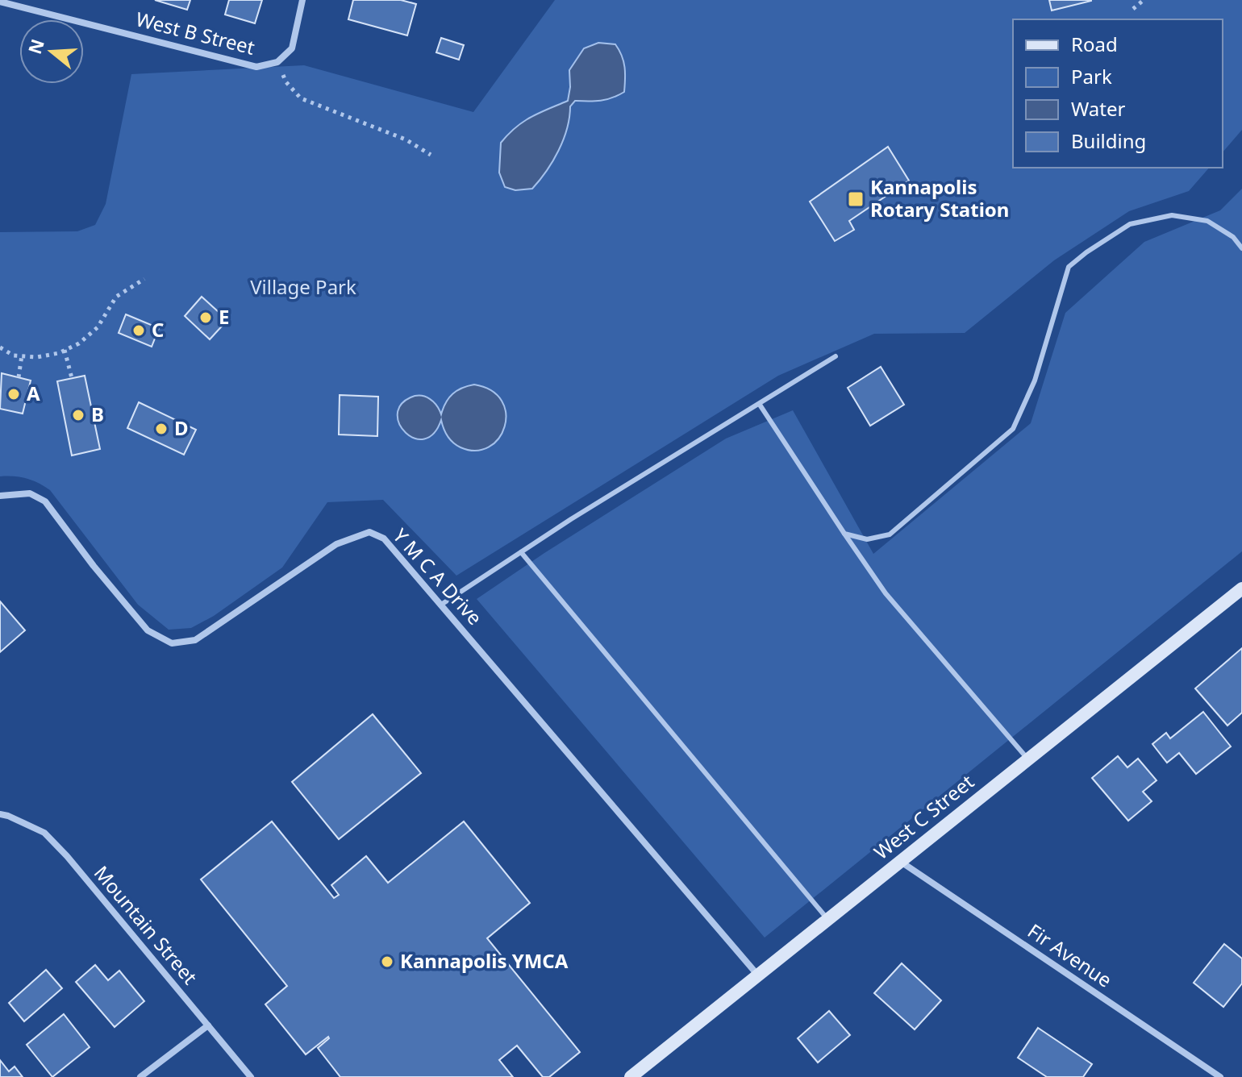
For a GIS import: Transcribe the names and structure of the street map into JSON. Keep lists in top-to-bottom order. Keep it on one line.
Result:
{"streets":{"main road":["West C Street"],"street":["West B Street","Y M C A Drive","Mountain Street","Fir Avenue"]},"crossings":[["Y M C A Drive","West C Street"],["West C Street","Fir Avenue"]],"parks":["Village Park"],"places":{"transit":["Kannapolis Rotary Station"],"other":["E","C","A","B","D","Kannapolis YMCA"]},"legend":["Road","Park","Water","Building"],"north":"left"}
